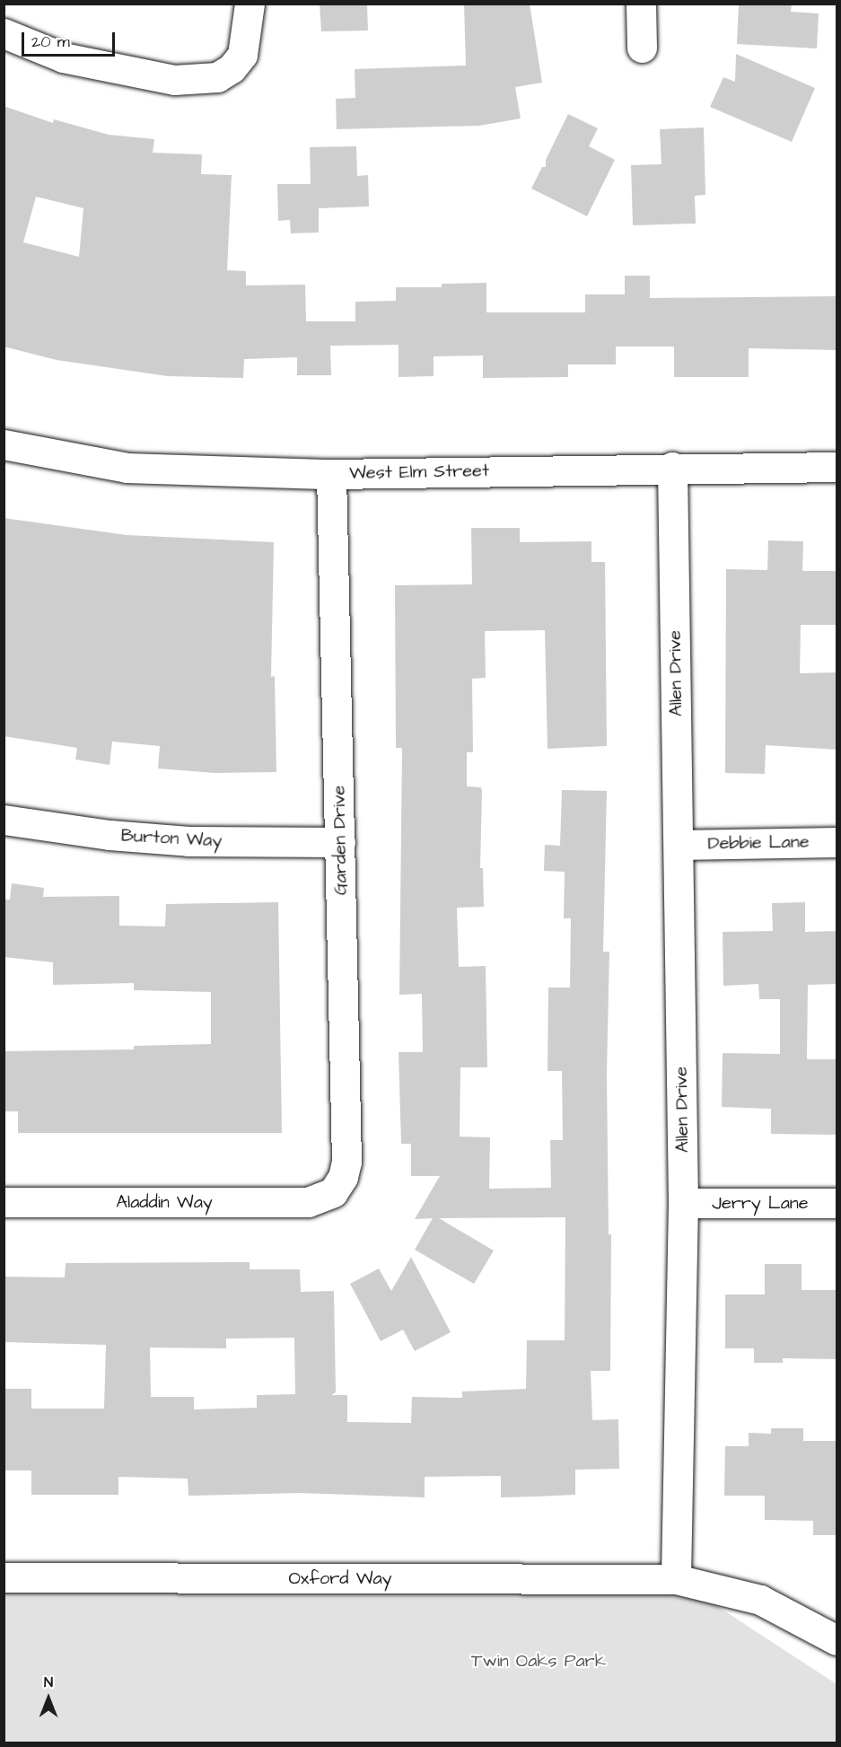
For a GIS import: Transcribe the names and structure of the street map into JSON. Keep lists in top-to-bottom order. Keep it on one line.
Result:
{"streets":{"street":["West Elm Street","Allen Drive","Burton Way","Garden Drive","Debbie Lane","Aladdin Way","Jerry Lane","Oxford Way"]},"crossings":[["West Elm Street","Allen Drive"],["West Elm Street","Garden Drive"],["Allen Drive","Debbie Lane"],["Allen Drive","Jerry Lane"],["Allen Drive","Oxford Way"],["Burton Way","Garden Drive"],["Garden Drive","Aladdin Way"]],"parks":["Twin Oaks Park"],"scale_bar":"20 m","north":"top"}
